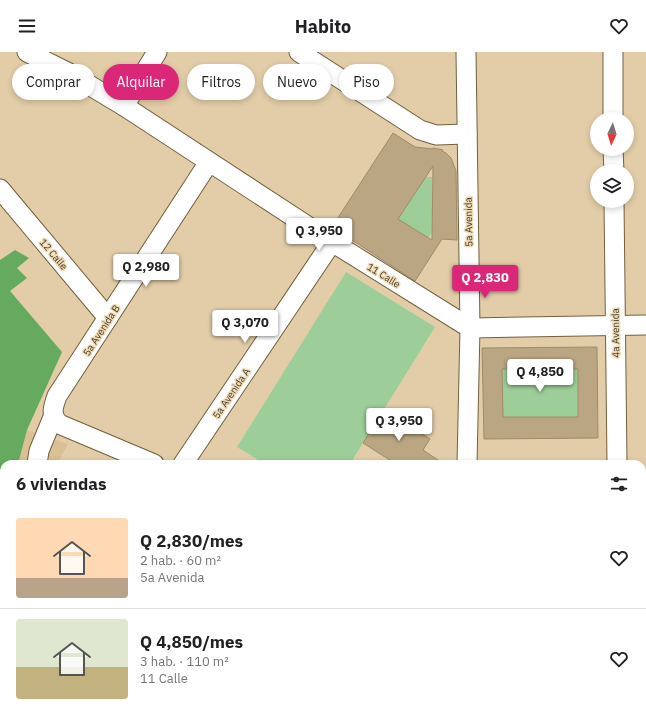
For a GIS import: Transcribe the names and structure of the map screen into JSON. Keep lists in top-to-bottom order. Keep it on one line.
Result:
{"streets":{"street":["5a Avenida","12 Calle","11 Calle","5a Avenida B","4a Avenida","5a Avenida A"]},"crossings":[["5a Avenida","11 Calle"],["12 Calle","5a Avenida B"],["11 Calle","5a Avenida B"],["11 Calle","5a Avenida A"]],"north":"bottom","page":{"header":"Habito","chip":["Comprar","Alquilar","Filtros","Nuevo","Piso"],"price":["Q 3,950","Q 2,980","Q 2,830","Q 3,070","Q 4,850","Q 3,950"],"heading":"6 viviendas","list":[{"name":"Q 2,830/mes","note":"2 hab. · 60 m² · 5a Avenida"},{"name":"Q 4,850/mes","note":"3 hab. · 110 m² · 11 Calle"}]}}
